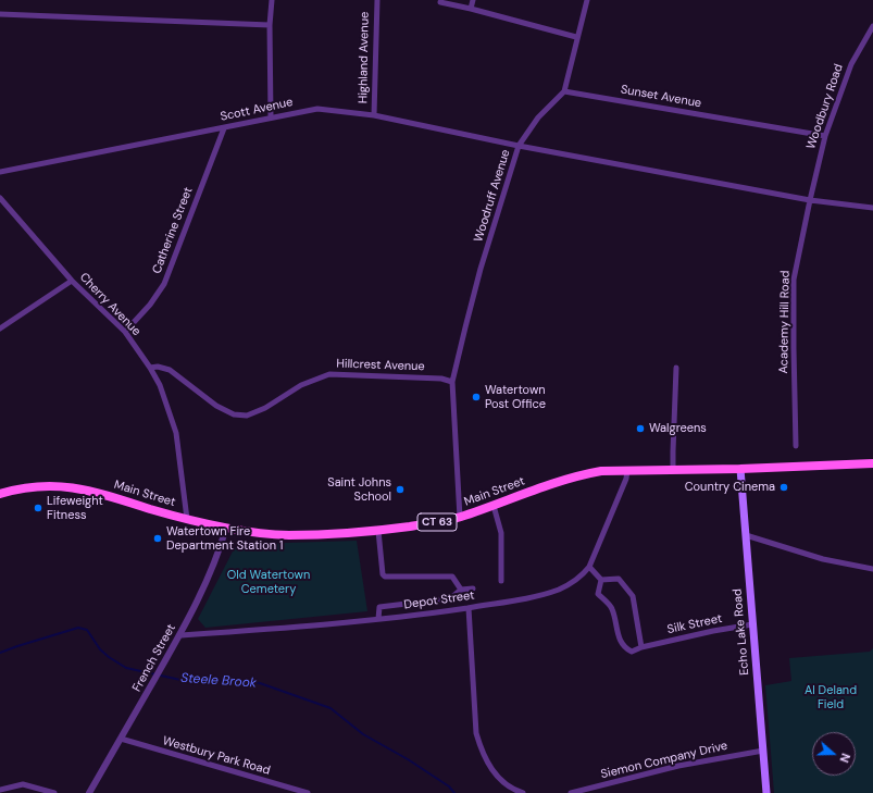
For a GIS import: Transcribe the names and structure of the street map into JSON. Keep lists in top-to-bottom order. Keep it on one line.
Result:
{"streets":{"main road":["Main Street","CT 63","Echo Lake Road"],"street":["Highland Avenue","Sunset Avenue","Woodbury Road","Scott Avenue","Woodruff Avenue","Catherine Street","Cherry Avenue","Academy Hill Road","Hillcrest Avenue","Depot Street","Silk Street","French Street","Westbury Park Road","Siemon Company Drive"]},"crossings":[["Highland Avenue","Scott Avenue"],["Sunset Avenue","Woodbury Road"],["Woodbury Road","Woodruff Avenue"],["Woodbury Road","Academy Hill Road"],["Scott Avenue","Woodruff Avenue"],["Scott Avenue","Catherine Street"],["Woodruff Avenue","Academy Hill Road"],["Woodruff Avenue","Hillcrest Avenue"],["Woodruff Avenue","Main Street"],["Catherine Street","Cherry Avenue"],["Cherry Avenue","Hillcrest Avenue"],["Cherry Avenue","Main Street"],["Main Street","Depot Street"],["Main Street","Echo Lake Road"],["Main Street","French Street"],["Depot Street","French Street"],["Silk Street","Echo Lake Road"],["Echo Lake Road","Siemon Company Drive"],["French Street","Westbury Park Road"]],"water":["Steele Brook"],"parks":["Old Watertown Cemetery","Al Deland Field"],"places":["Watertown Post Office","Walgreens","Country Cinema","Saint Johns School","Lifeweight Fitness","Watertown Fire Department Station 1"],"north":"right"}
